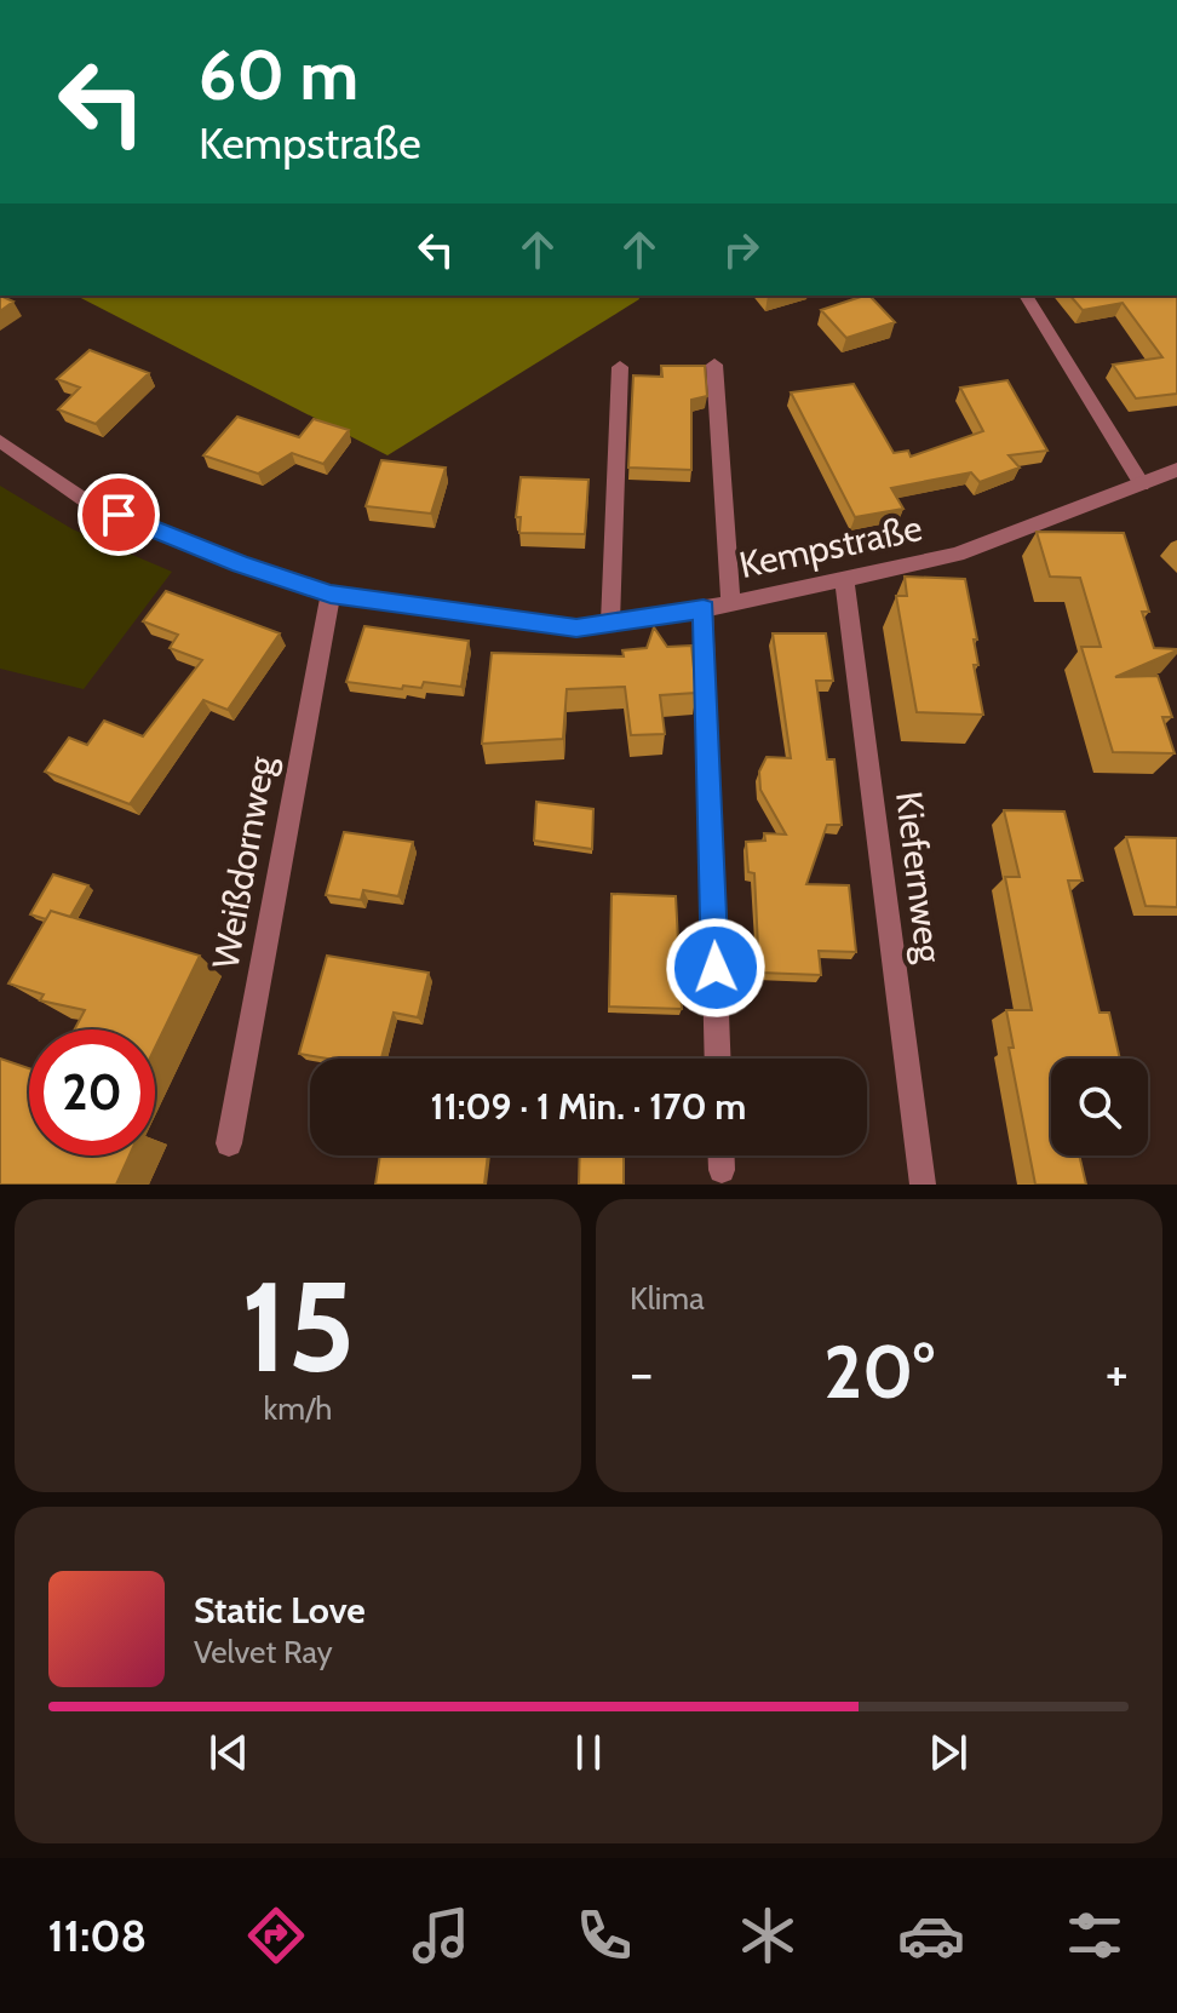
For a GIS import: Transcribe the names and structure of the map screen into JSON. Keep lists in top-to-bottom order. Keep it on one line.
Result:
{"streets":{"street":["Kempstraße","Weißdornweg","Kiefernweg"]},"crossings":[["Kempstraße","Weißdornweg"],["Kempstraße","Kiefernweg"]],"page":{"turn":["60 m","Kempstraße"],"limit":"20","trip":"11:09 · 1 Min. · 170 m","tile":[["15","km/h"],"Klima"],"heat":["−","20°","+"],"song":["Static Love","Velvet Ray"],"tabs":"11:08"}}
